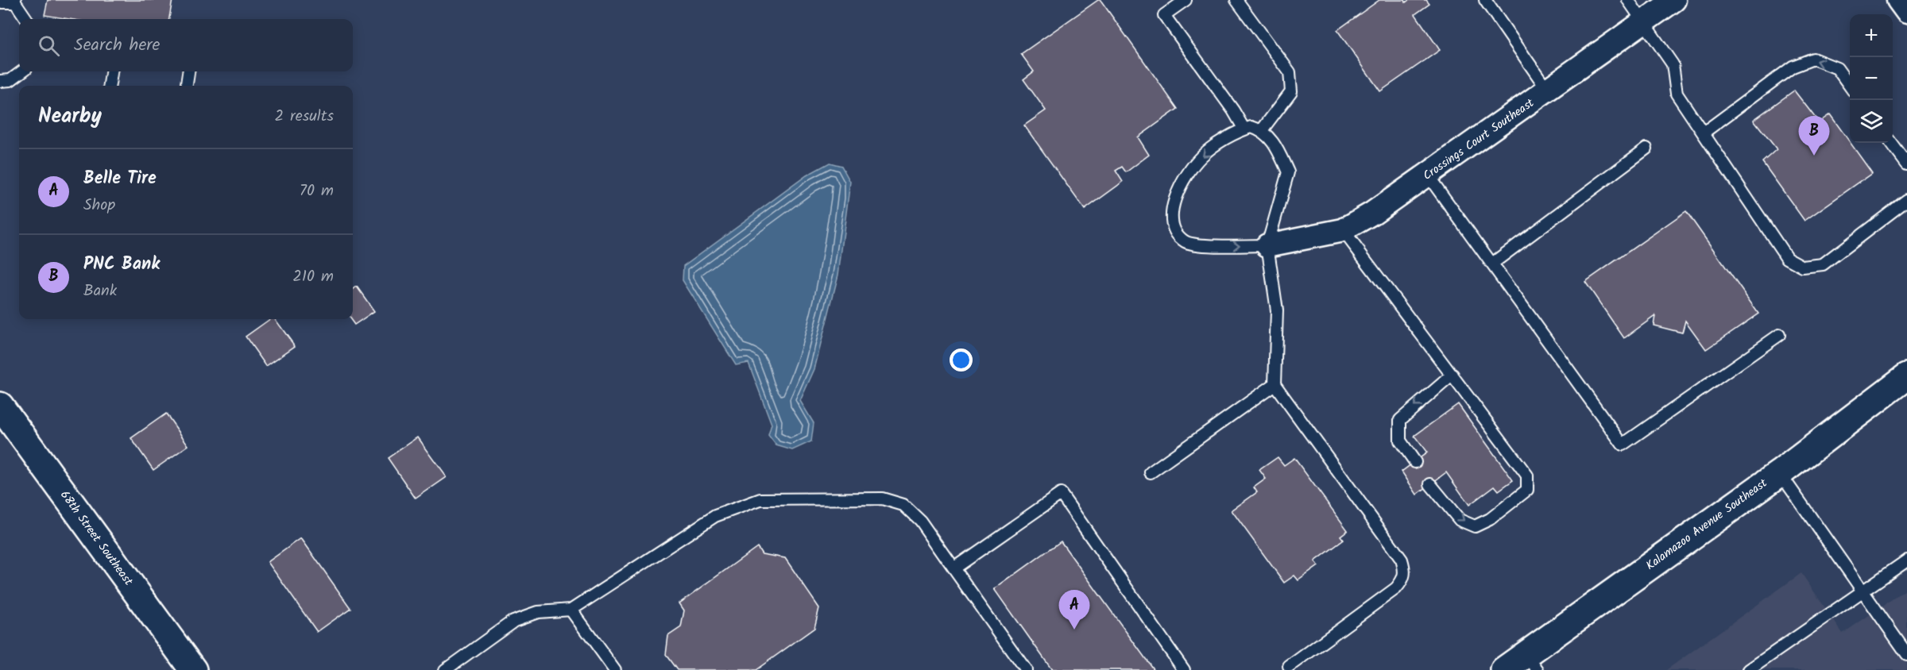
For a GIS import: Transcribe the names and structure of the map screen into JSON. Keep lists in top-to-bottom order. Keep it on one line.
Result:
{"streets":{"main road":["Kalamazoo Avenue Southeast","68th Street Southeast"],"street":["Crossings Court Southeast"]},"page":{"map_buttons":["+","−"],"search":"Search here","heading":["Nearby","2 results"],"pins":["B","A"],"list":[{"mark":"A","name":"Belle Tire","note":"Shop","value":"70 m"},{"mark":"B","name":"PNC Bank","note":"Bank","value":"210 m"}]}}
